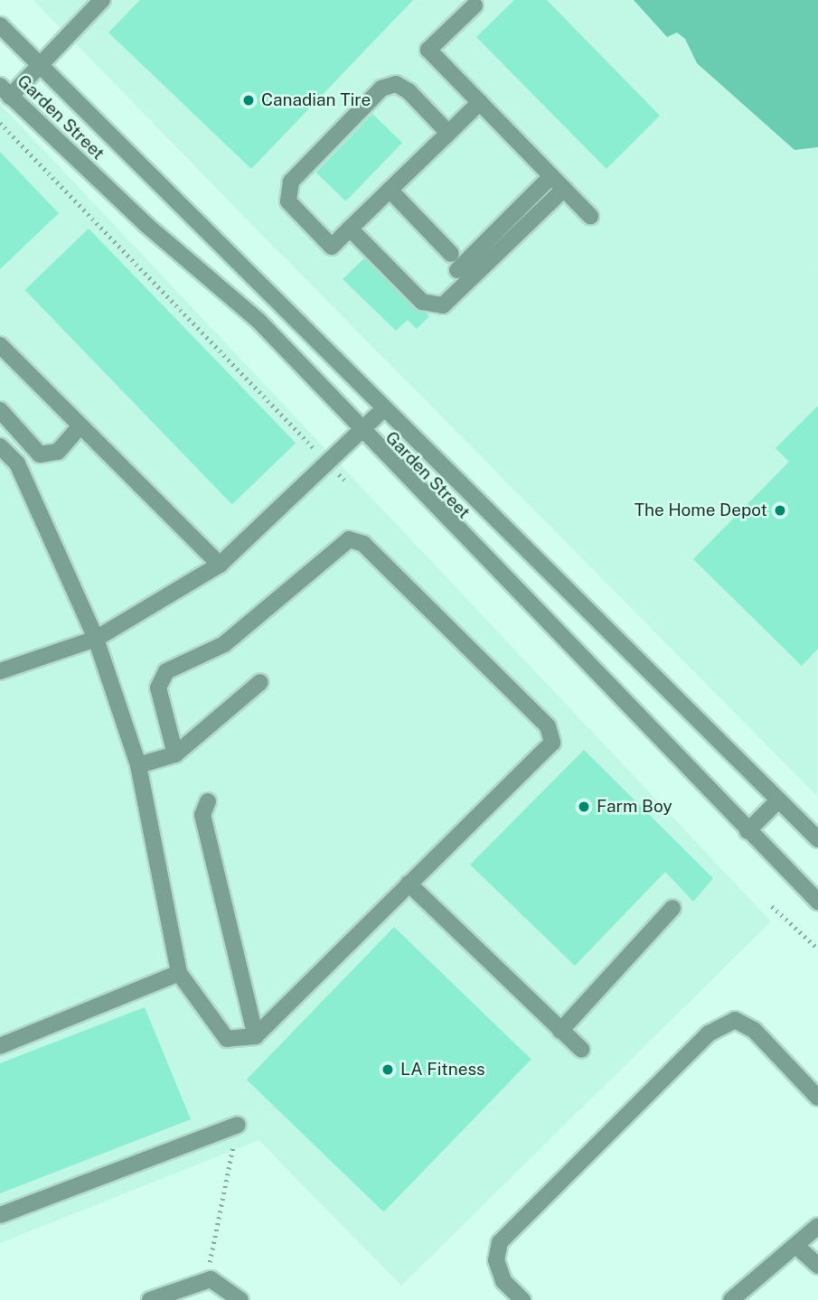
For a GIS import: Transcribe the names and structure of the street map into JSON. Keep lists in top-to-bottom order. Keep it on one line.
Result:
{"streets":{"street":["Garden Street"]},"places":["Canadian Tire","The Home Depot","Farm Boy","LA Fitness"]}
